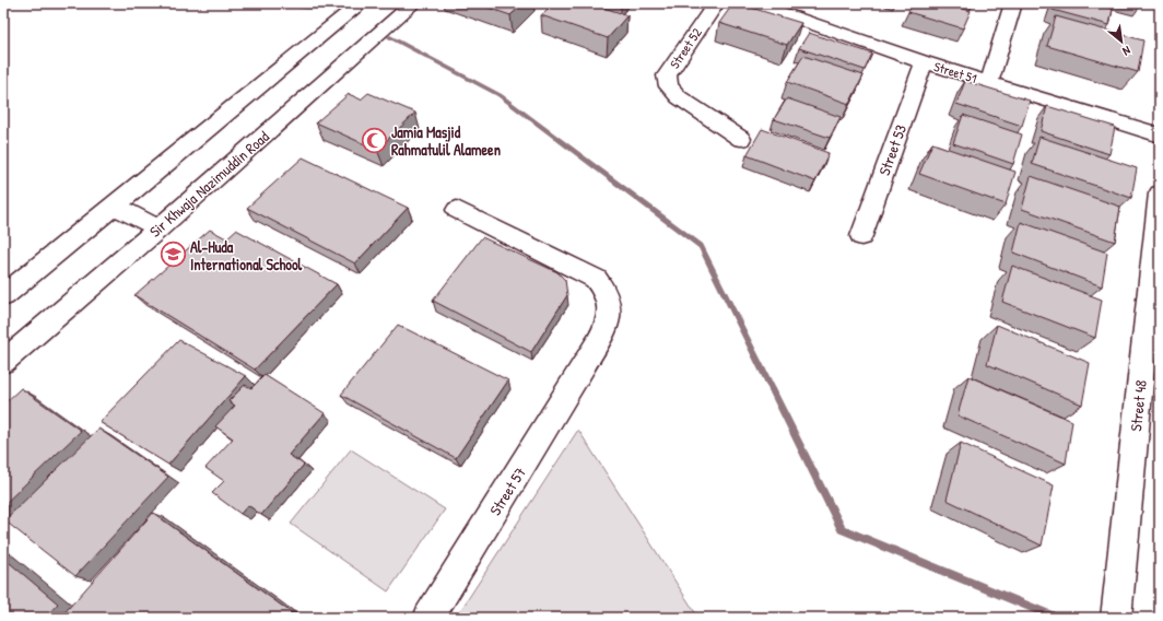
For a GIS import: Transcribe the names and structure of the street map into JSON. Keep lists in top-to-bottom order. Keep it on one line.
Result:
{"streets":{"street":["Street 52","Street 51","Street 53","Sir Khwaja Nazimuddin Road","Street 48","Street 57"]},"crossings":[["Street 51","Street 53"]],"places":{"mosque":["Jamia Masjid Rahmatulil Alameen"],"school or university":["Al-Huda International School"]},"north":"bottom right"}
